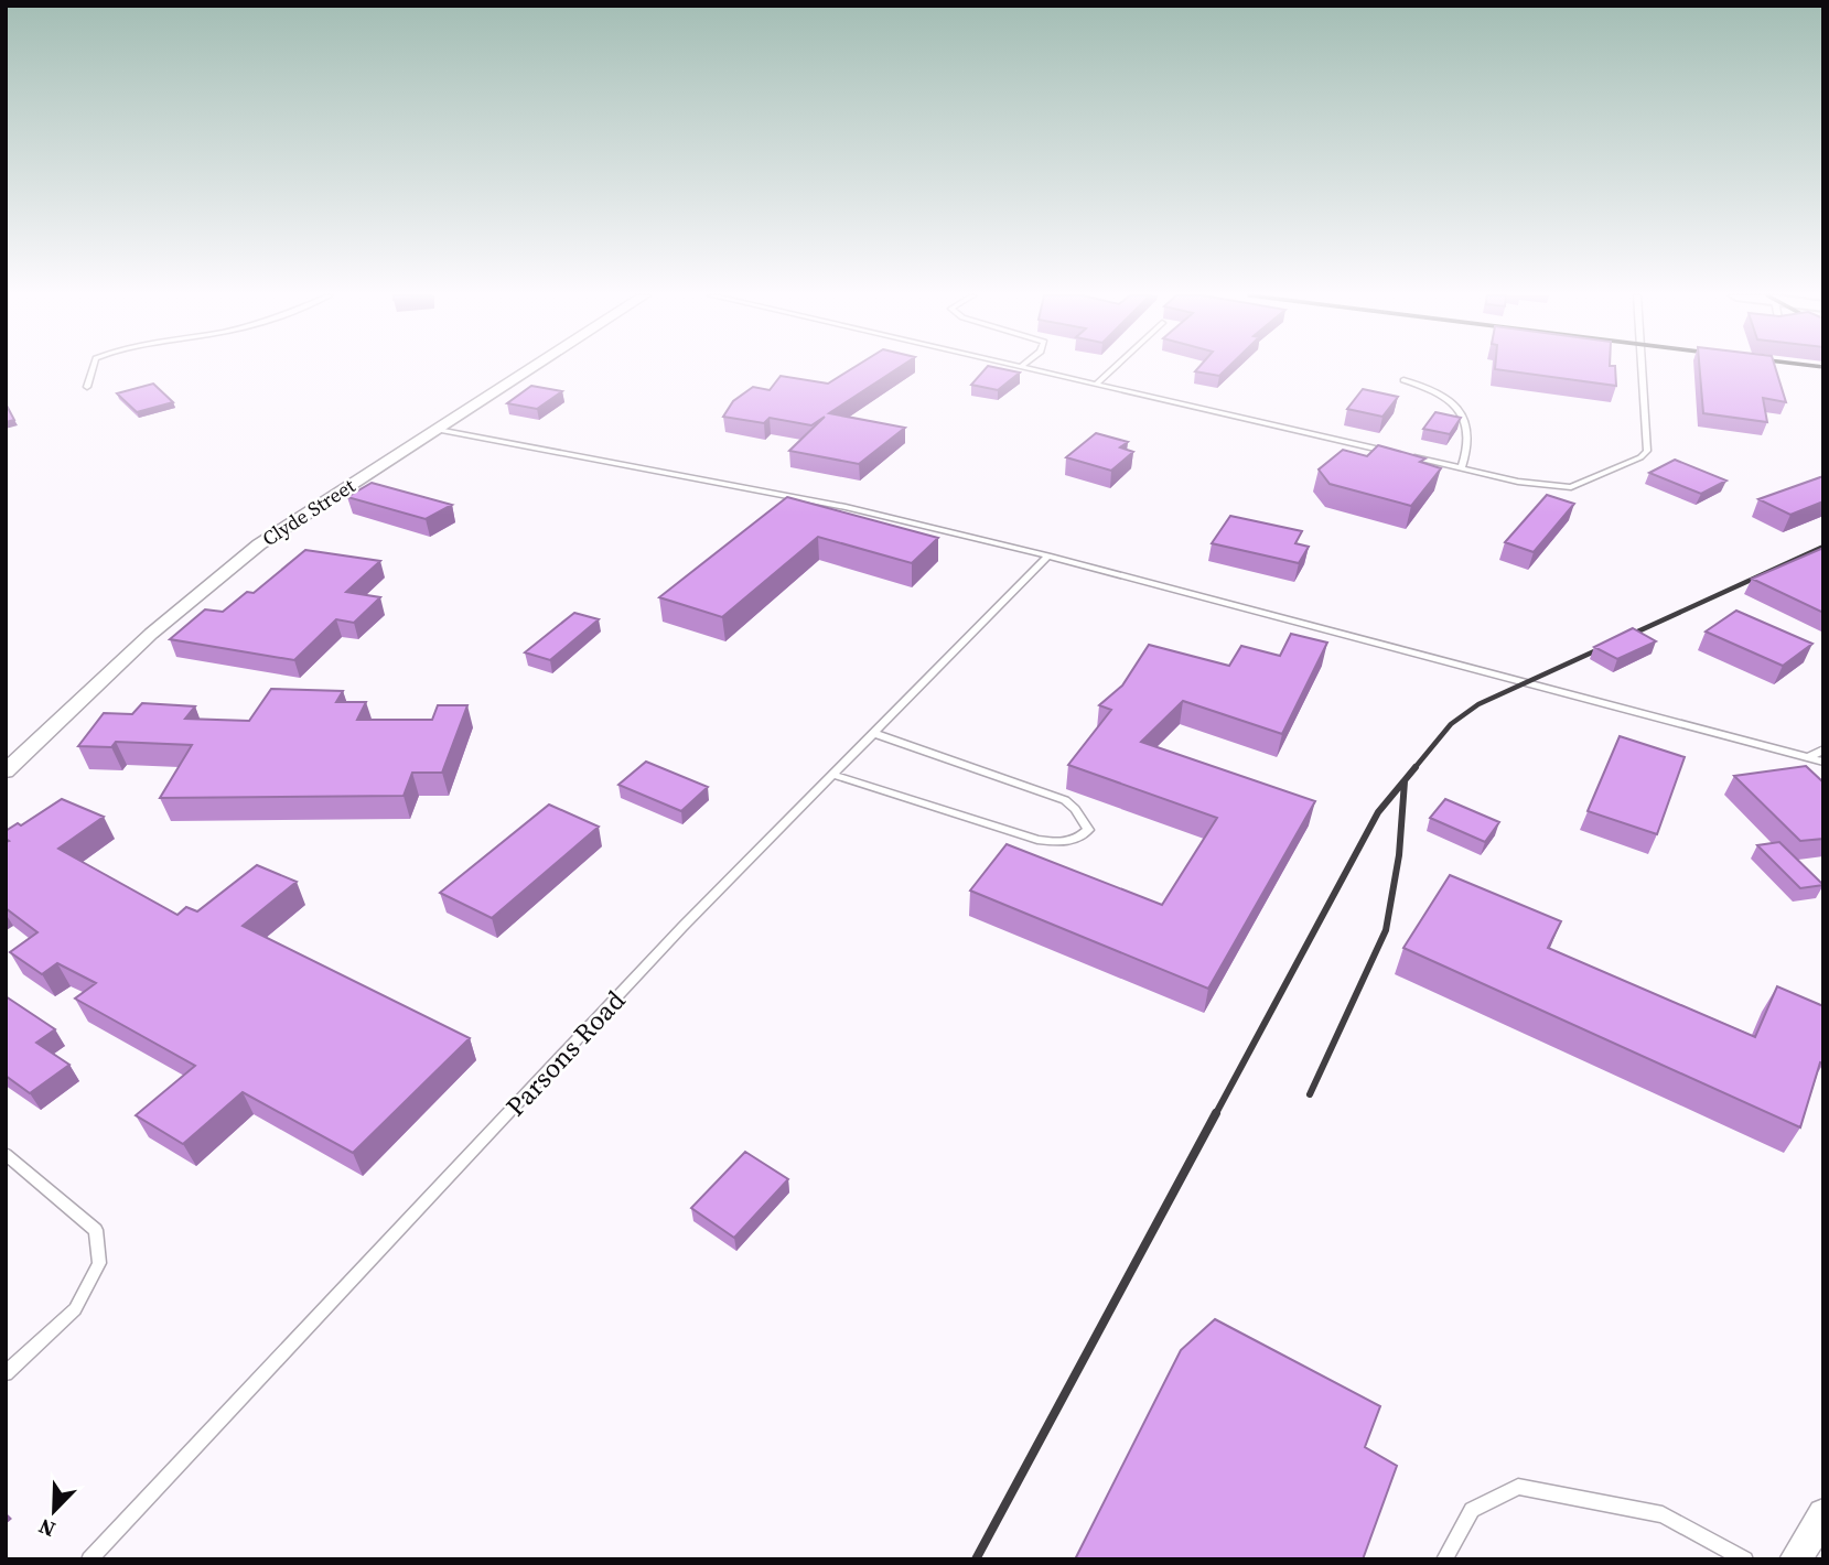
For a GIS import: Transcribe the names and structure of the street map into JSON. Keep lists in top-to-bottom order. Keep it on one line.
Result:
{"streets":{"street":["Clyde Street"],"lane":["Parsons Road"]},"north":"bottom left"}
